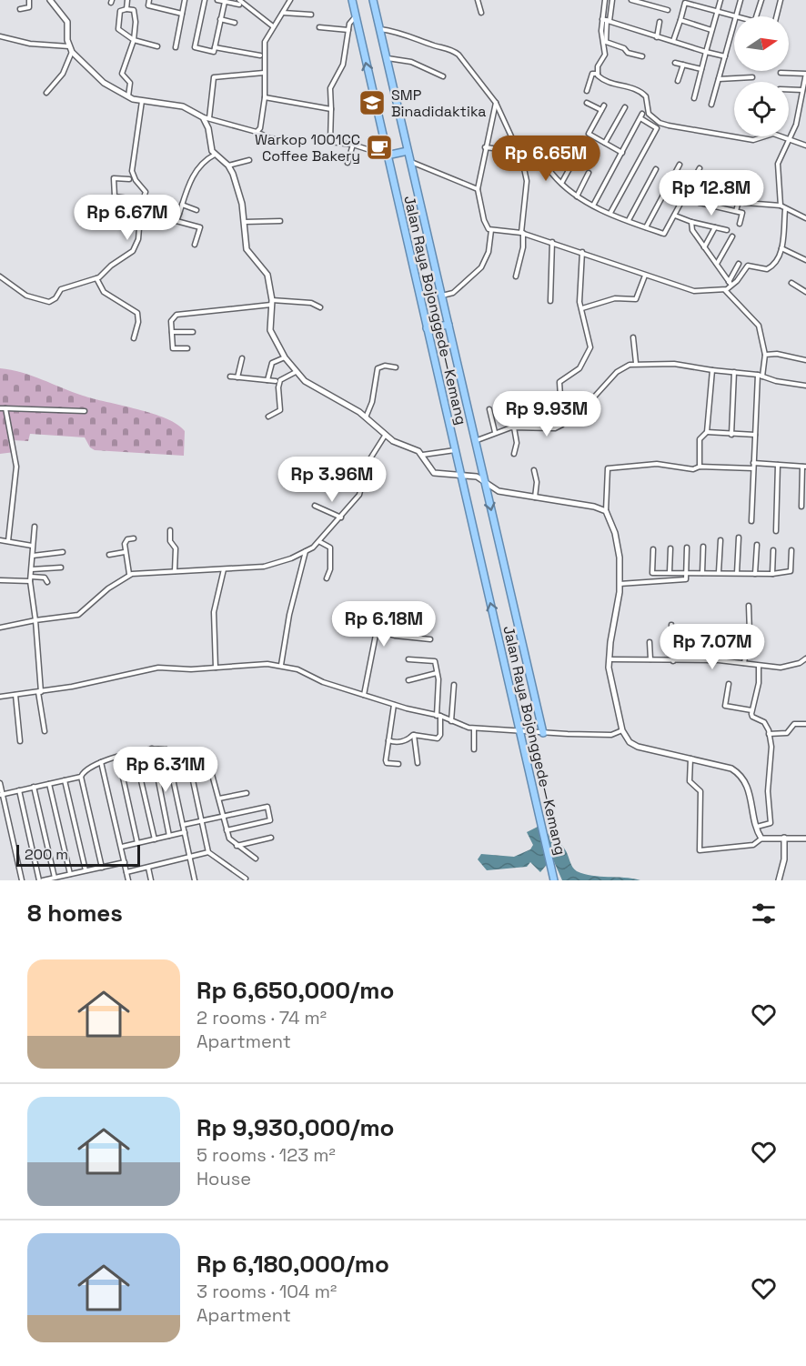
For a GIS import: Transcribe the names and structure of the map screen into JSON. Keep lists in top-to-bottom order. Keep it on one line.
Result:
{"streets":{"highway":["Jalan Raya Bojonggede—Kemang"]},"places":{"school or university":["SMP Binadidaktika"],"cafe":["Warkop 1001CC Coffee Bakery"]},"scale_bar":"200 m","north":"right","page":{"price":["Rp 6.65M","Rp 12.8M","Rp 6.67M","Rp 9.93M","Rp 3.96M","Rp 6.18M","Rp 7.07M","Rp 6.31M"],"scale":"200 m","heading":"8 homes","list":[{"name":"Rp 6,650,000/mo","note":"2 rooms · 74 m² · Apartment"},{"name":"Rp 9,930,000/mo","note":"5 rooms · 123 m² · House"},{"name":"Rp 6,180,000/mo","note":"3 rooms · 104 m² · Apartment"}]}}
